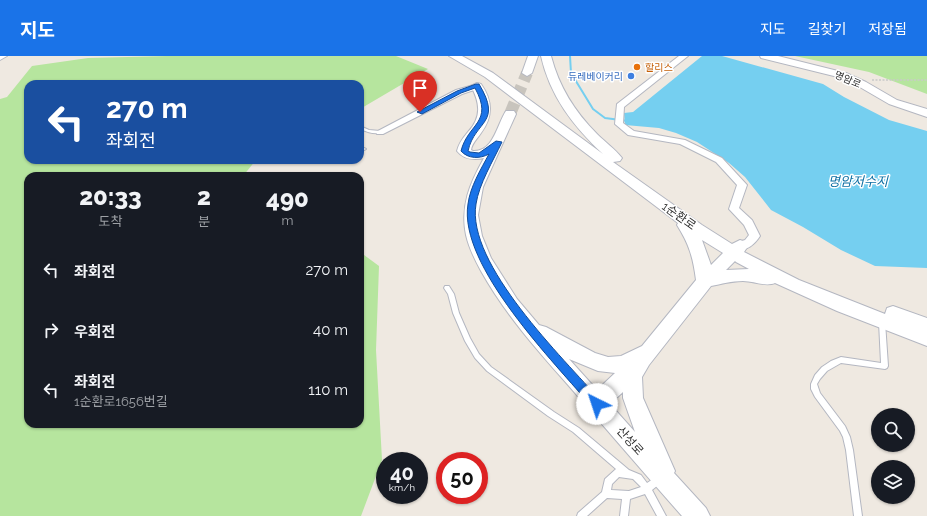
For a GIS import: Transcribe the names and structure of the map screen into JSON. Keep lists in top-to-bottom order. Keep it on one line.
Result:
{"streets":{"main road":["명암로","1순환로","산성로"]},"water":["명암저수지"],"places":["할리스","듀레베이커리"],"page":{"header":"지도","nav":["지도","길찾기","저장됨"],"turn":["270 m","좌회전"],"eta":["20:33","도착","2","분","490","m"],"list":[{"name":"좌회전","value":"270 m"},{"name":"우회전","value":"40 m"},{"name":"좌회전","note":"1순환로1656번길","value":"110 m"}],"speed":"40 km/h","limit":"50"}}
